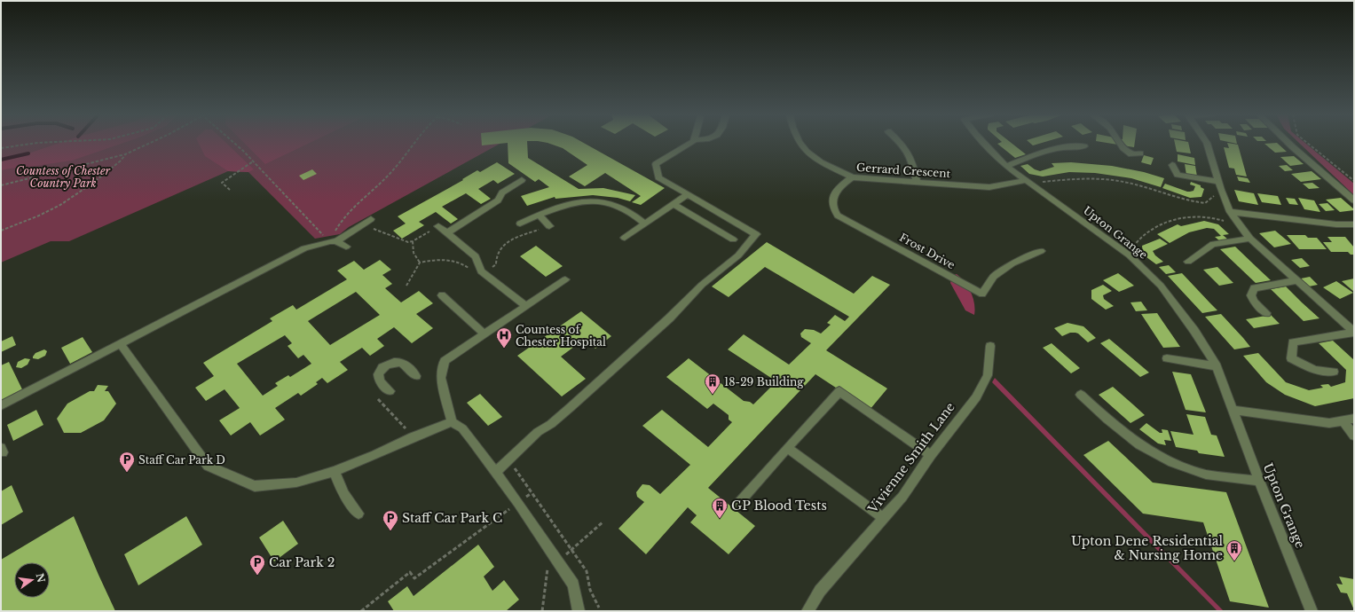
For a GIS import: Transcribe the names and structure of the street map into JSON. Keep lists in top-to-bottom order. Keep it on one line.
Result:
{"streets":{"street":["Gerrard Crescent","Upton Grange","Frost Drive","Vivienne Smith Lane"]},"crossings":[["Gerrard Crescent","Upton Grange"],["Gerrard Crescent","Frost Drive"]],"parks":["Countess of Chester Country Park"],"places":{"hospital":["Countess of Chester Hospital"],"building":["18-29 Building","GP Blood Tests","Upton Dene Residential & Nursing Home"],"parking":["Staff Car Park D","Staff Car Park C","Car Park 2"]},"north":"right"}
